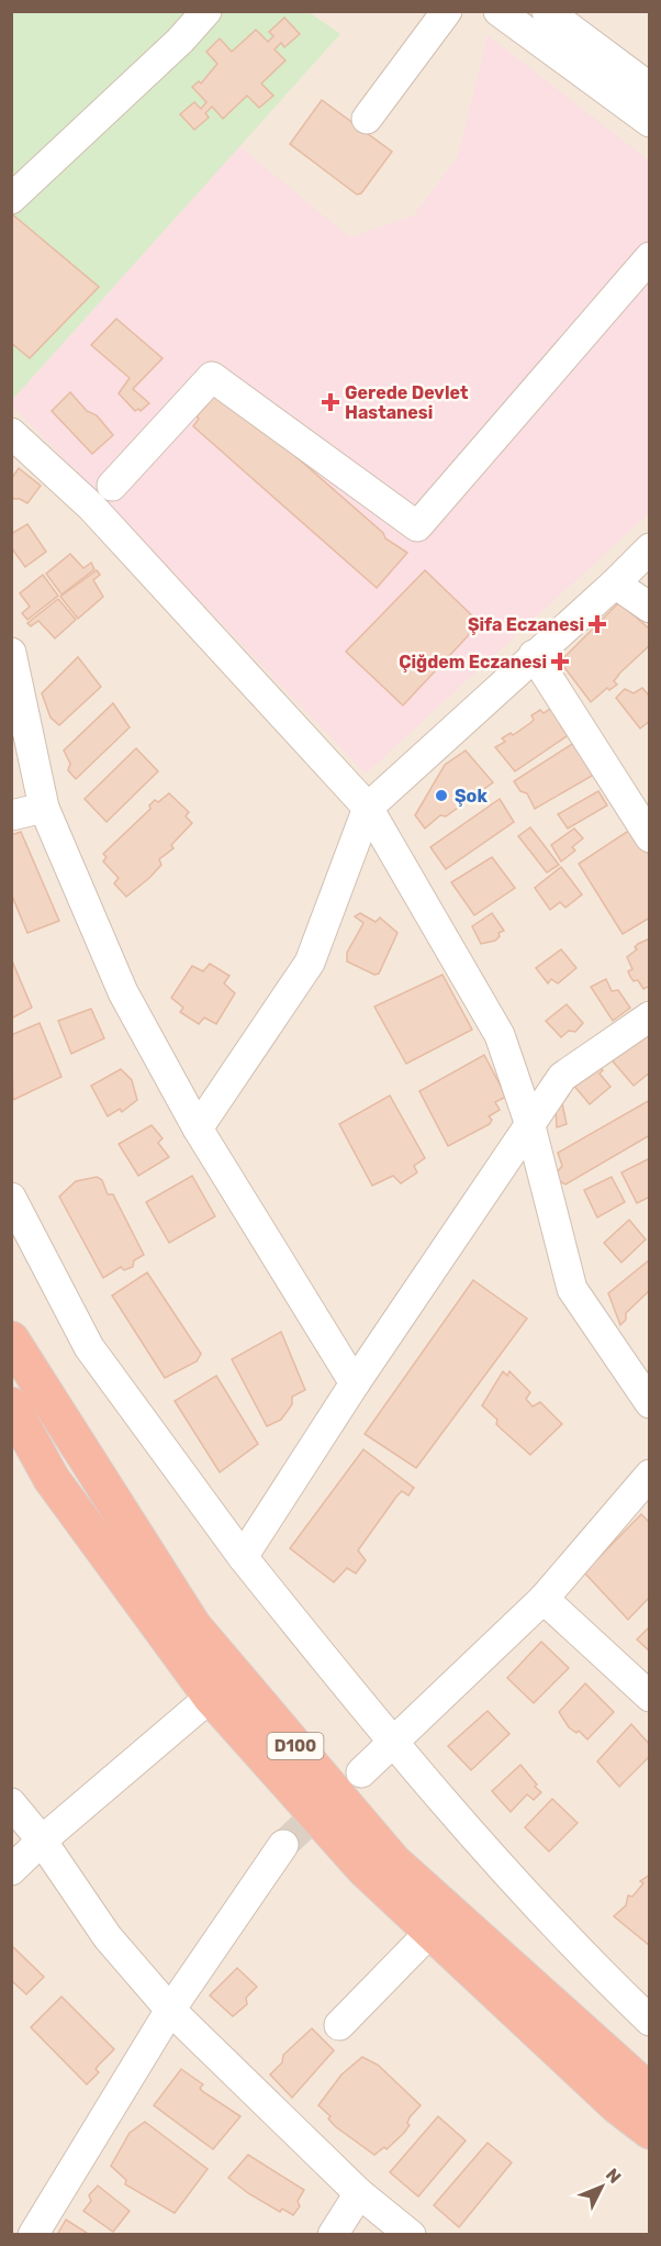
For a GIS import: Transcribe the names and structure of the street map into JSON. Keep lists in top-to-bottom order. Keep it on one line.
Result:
{"streets":{"highway":["D100"]},"places":{"health":["Gerede Devlet Hastanesi","Şifa Eczanesi","Çiğdem Eczanesi"],"other":["Şok"]},"north":"top right"}
